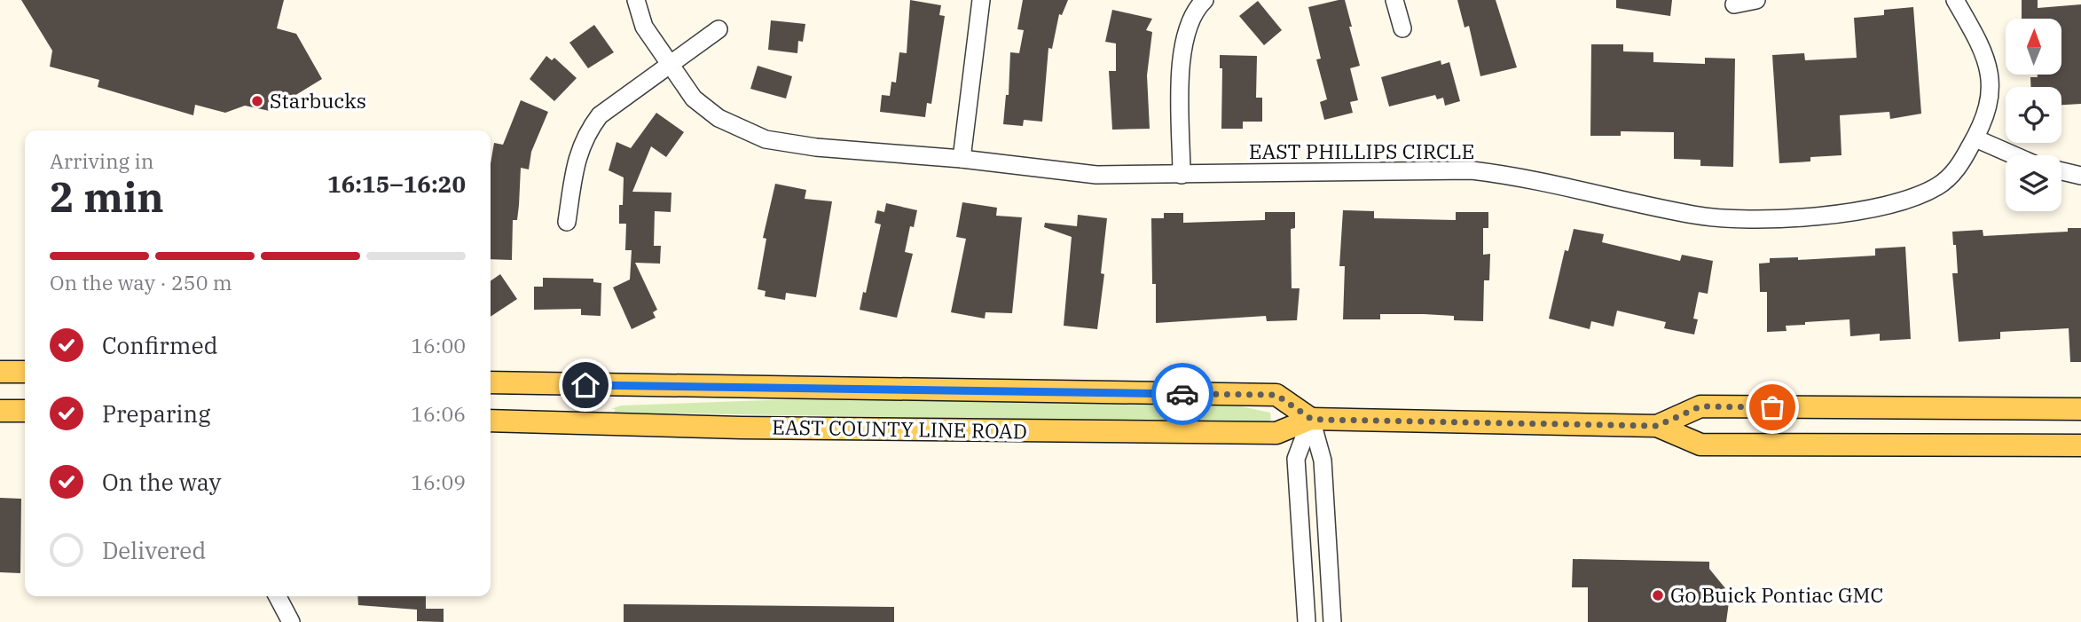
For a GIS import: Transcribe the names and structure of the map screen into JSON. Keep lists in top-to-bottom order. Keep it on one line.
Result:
{"streets":{"main road":["EAST COUNTY LINE ROAD"],"street":["EAST PHILLIPS CIRCLE"]},"places":["Starbucks","Go Buick Pontiac GMC"],"north":"top","page":{"heading":["2 min","Arriving in","16:15–16:20"],"bar":"On the way · 250 m","list":[["Confirmed","16:00"],["Preparing","16:06"],["On the way","16:09"],"Delivered"]}}
